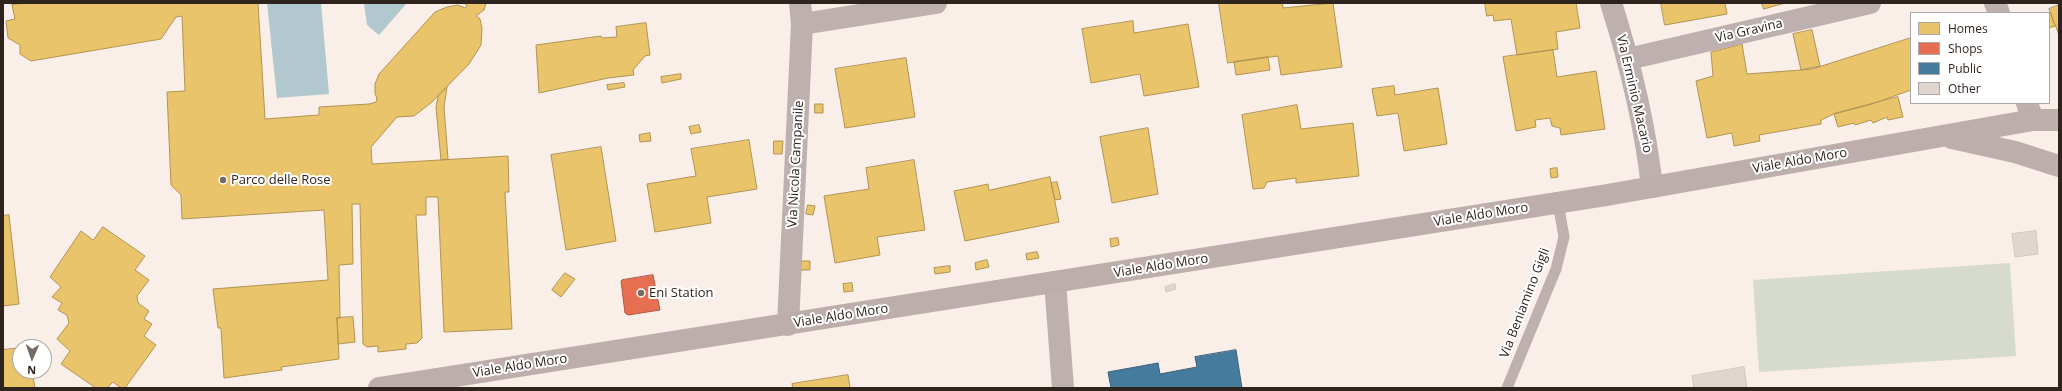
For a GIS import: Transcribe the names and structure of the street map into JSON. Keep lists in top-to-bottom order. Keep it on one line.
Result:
{"streets":{"main road":["Viale Aldo Moro"],"street":["Via Gravina","Via Erminio Macario","Via Nicola Campanile"],"lane":["Via Beniamino Gigli"]},"crossings":[["Via Gravina","Via Erminio Macario"],["Via Erminio Macario","Viale Aldo Moro"],["Viale Aldo Moro","Via Nicola Campanile"],["Viale Aldo Moro","Via Beniamino Gigli"]],"places":["Parco delle Rose","Eni Station"],"legend":["Homes","Shops","Public","Other"],"north":"bottom"}
